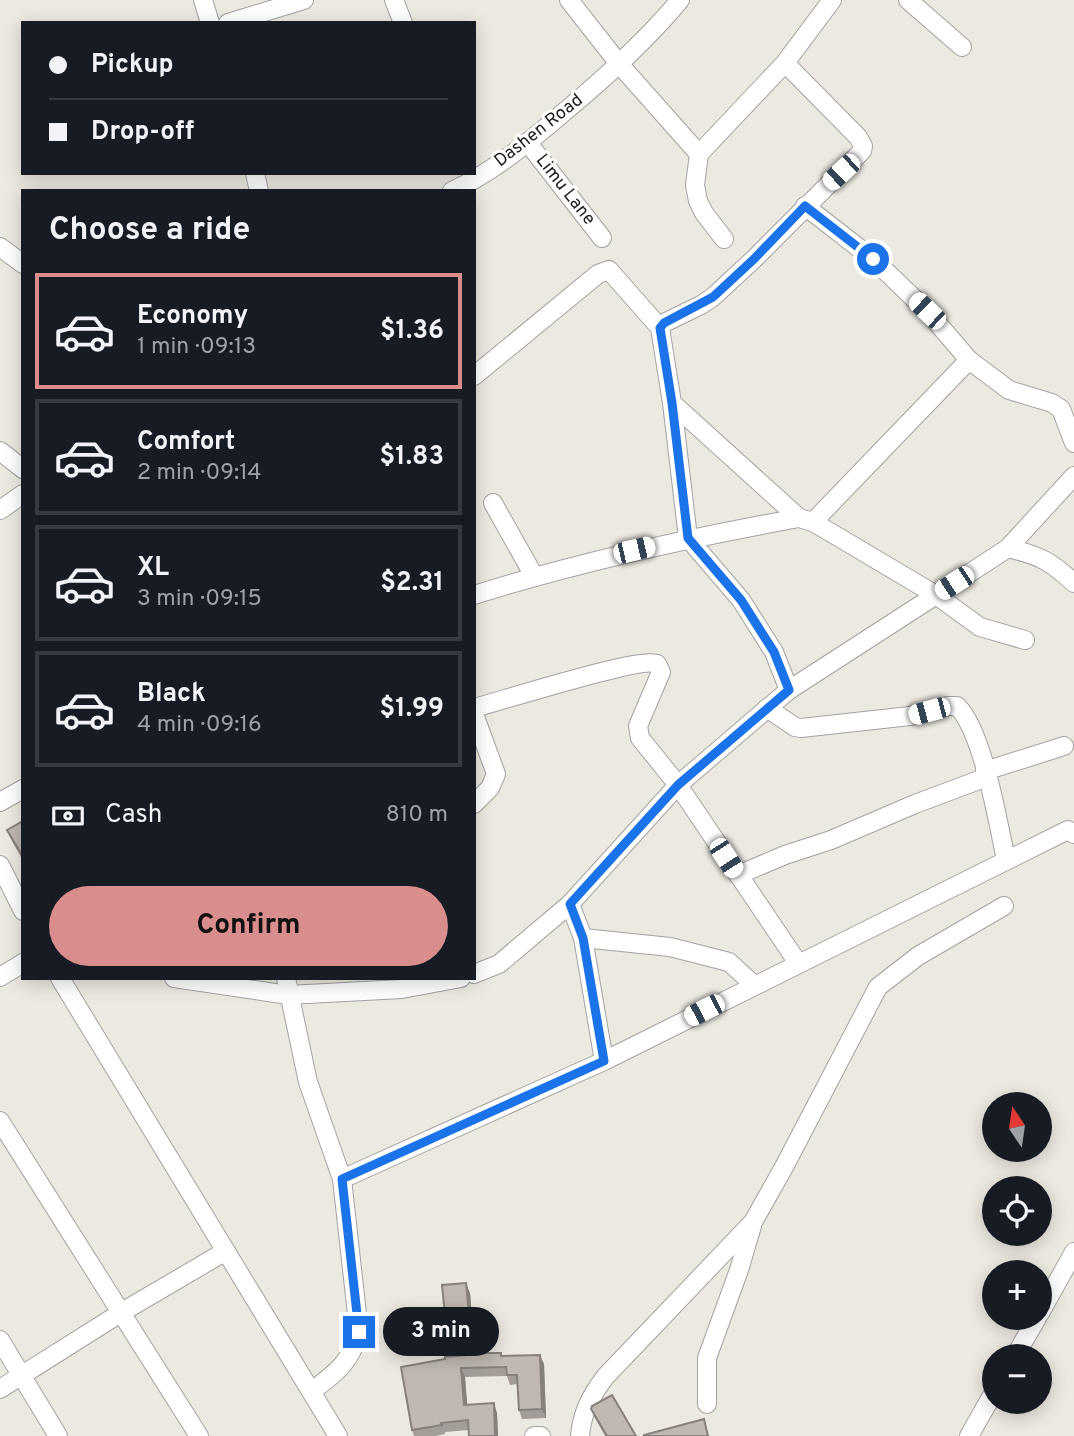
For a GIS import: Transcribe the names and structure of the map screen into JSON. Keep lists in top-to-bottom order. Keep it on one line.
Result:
{"streets":{"street":["Dashen Road","Limu Lane"]},"crossings":[["Dashen Road","Limu Lane"]],"north":"top","page":{"banner":["Pickup","Drop-off"],"heading":"Choose a ride","list":[{"name":"Economy","note":"1 min · 09:13","value":"$1.36"},{"name":"Comfort","note":"2 min · 09:14","value":"$1.83"},{"name":"XL","note":"3 min · 09:15","value":"$2.31"},{"name":"Black","note":"4 min · 09:16","value":"$1.99"}],"pay":["Cash","810 m"],"buttons":"Confirm","map_buttons":["+","−"],"bubble":"3 min"}}
